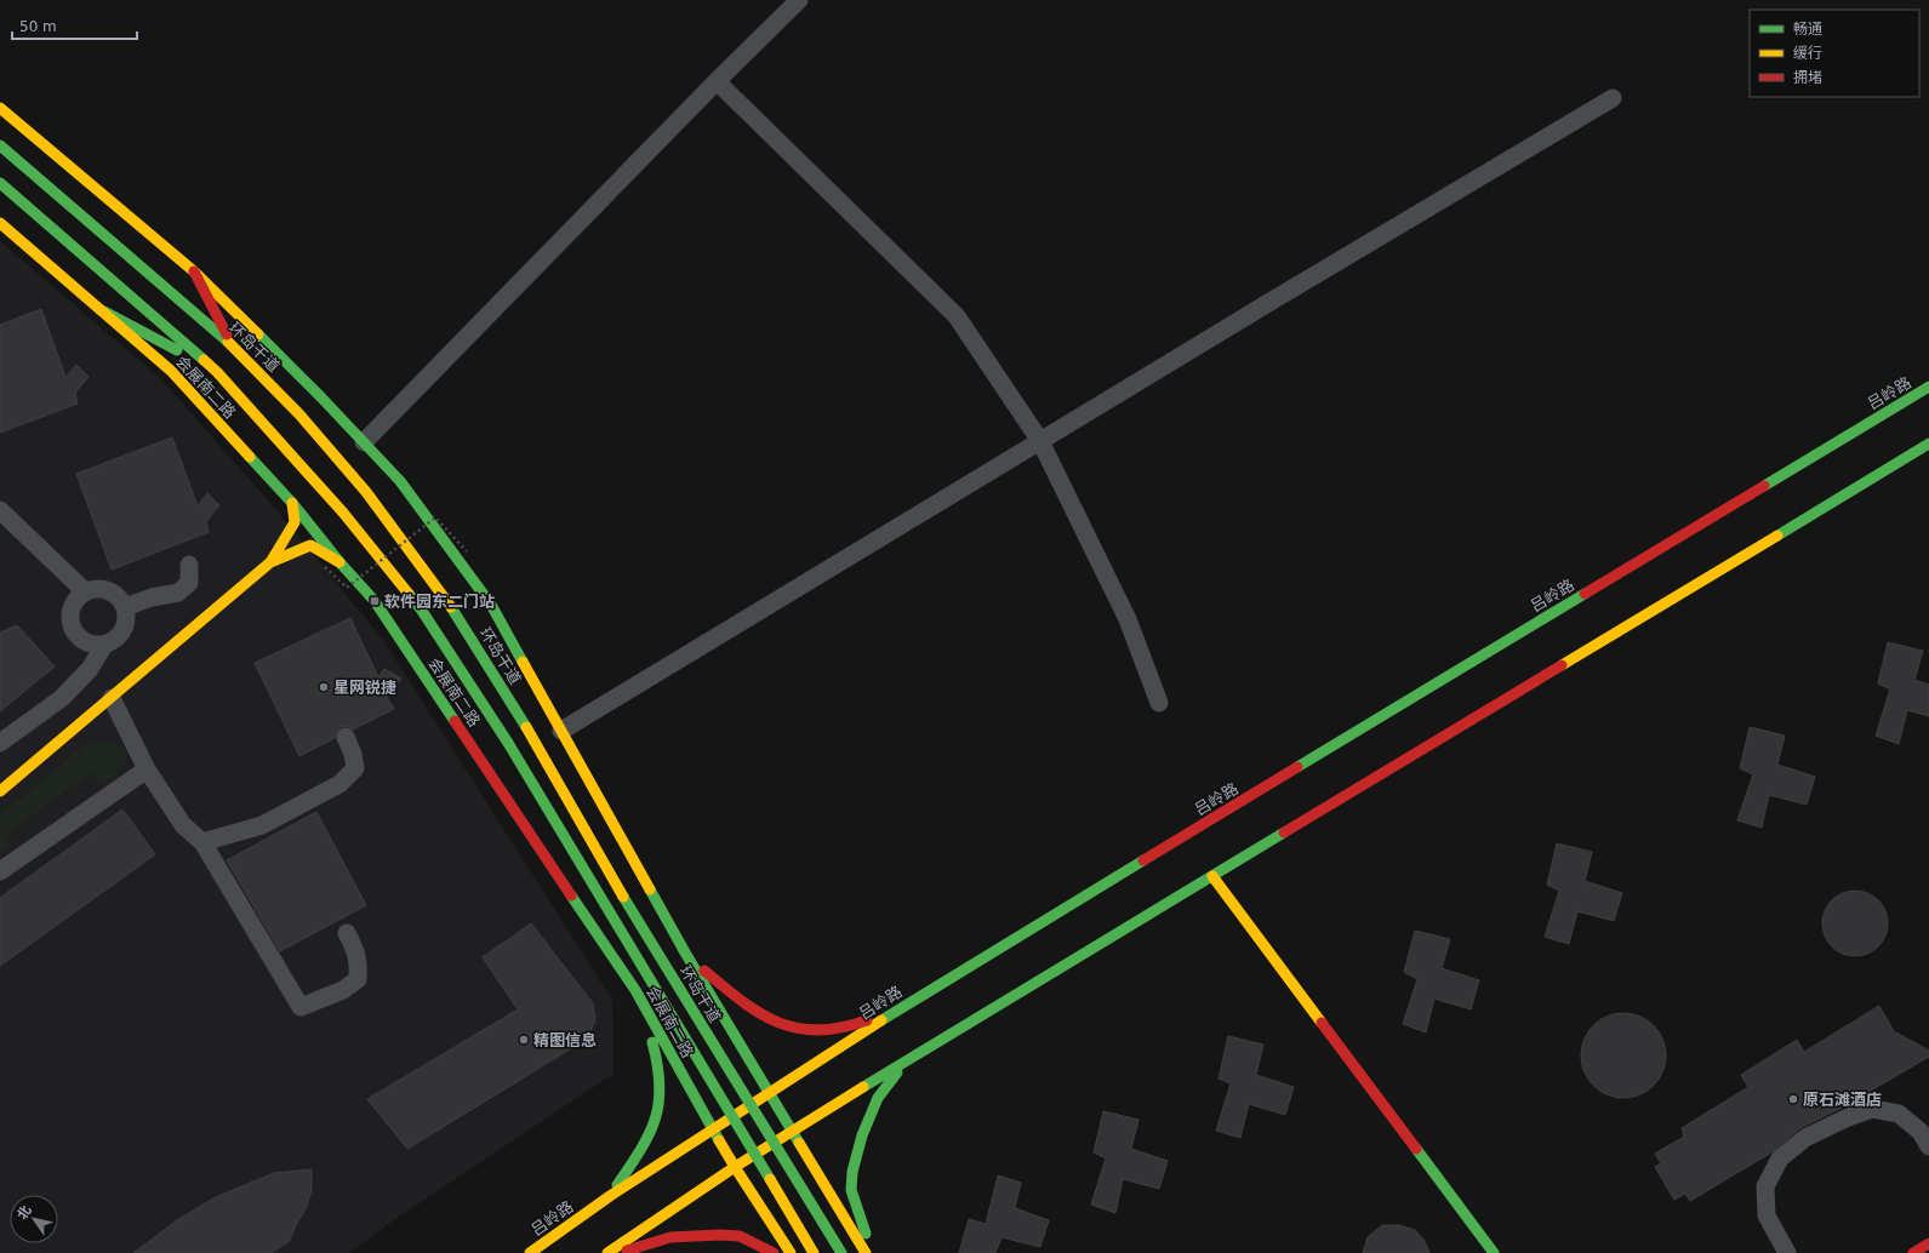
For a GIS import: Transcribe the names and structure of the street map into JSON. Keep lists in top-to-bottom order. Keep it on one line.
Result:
{"streets":{"main road":["环岛干道","会展南二路","吕岭路"]},"crossings":[["会展南二路","吕岭路"]],"places":{"transit":["软件园东二门站"],"other":["星网锐捷","精图信息","原石滩酒店"]},"legend":["畅通","缓行","拥堵"],"scale_bar":"50 m","north":"top left"}
